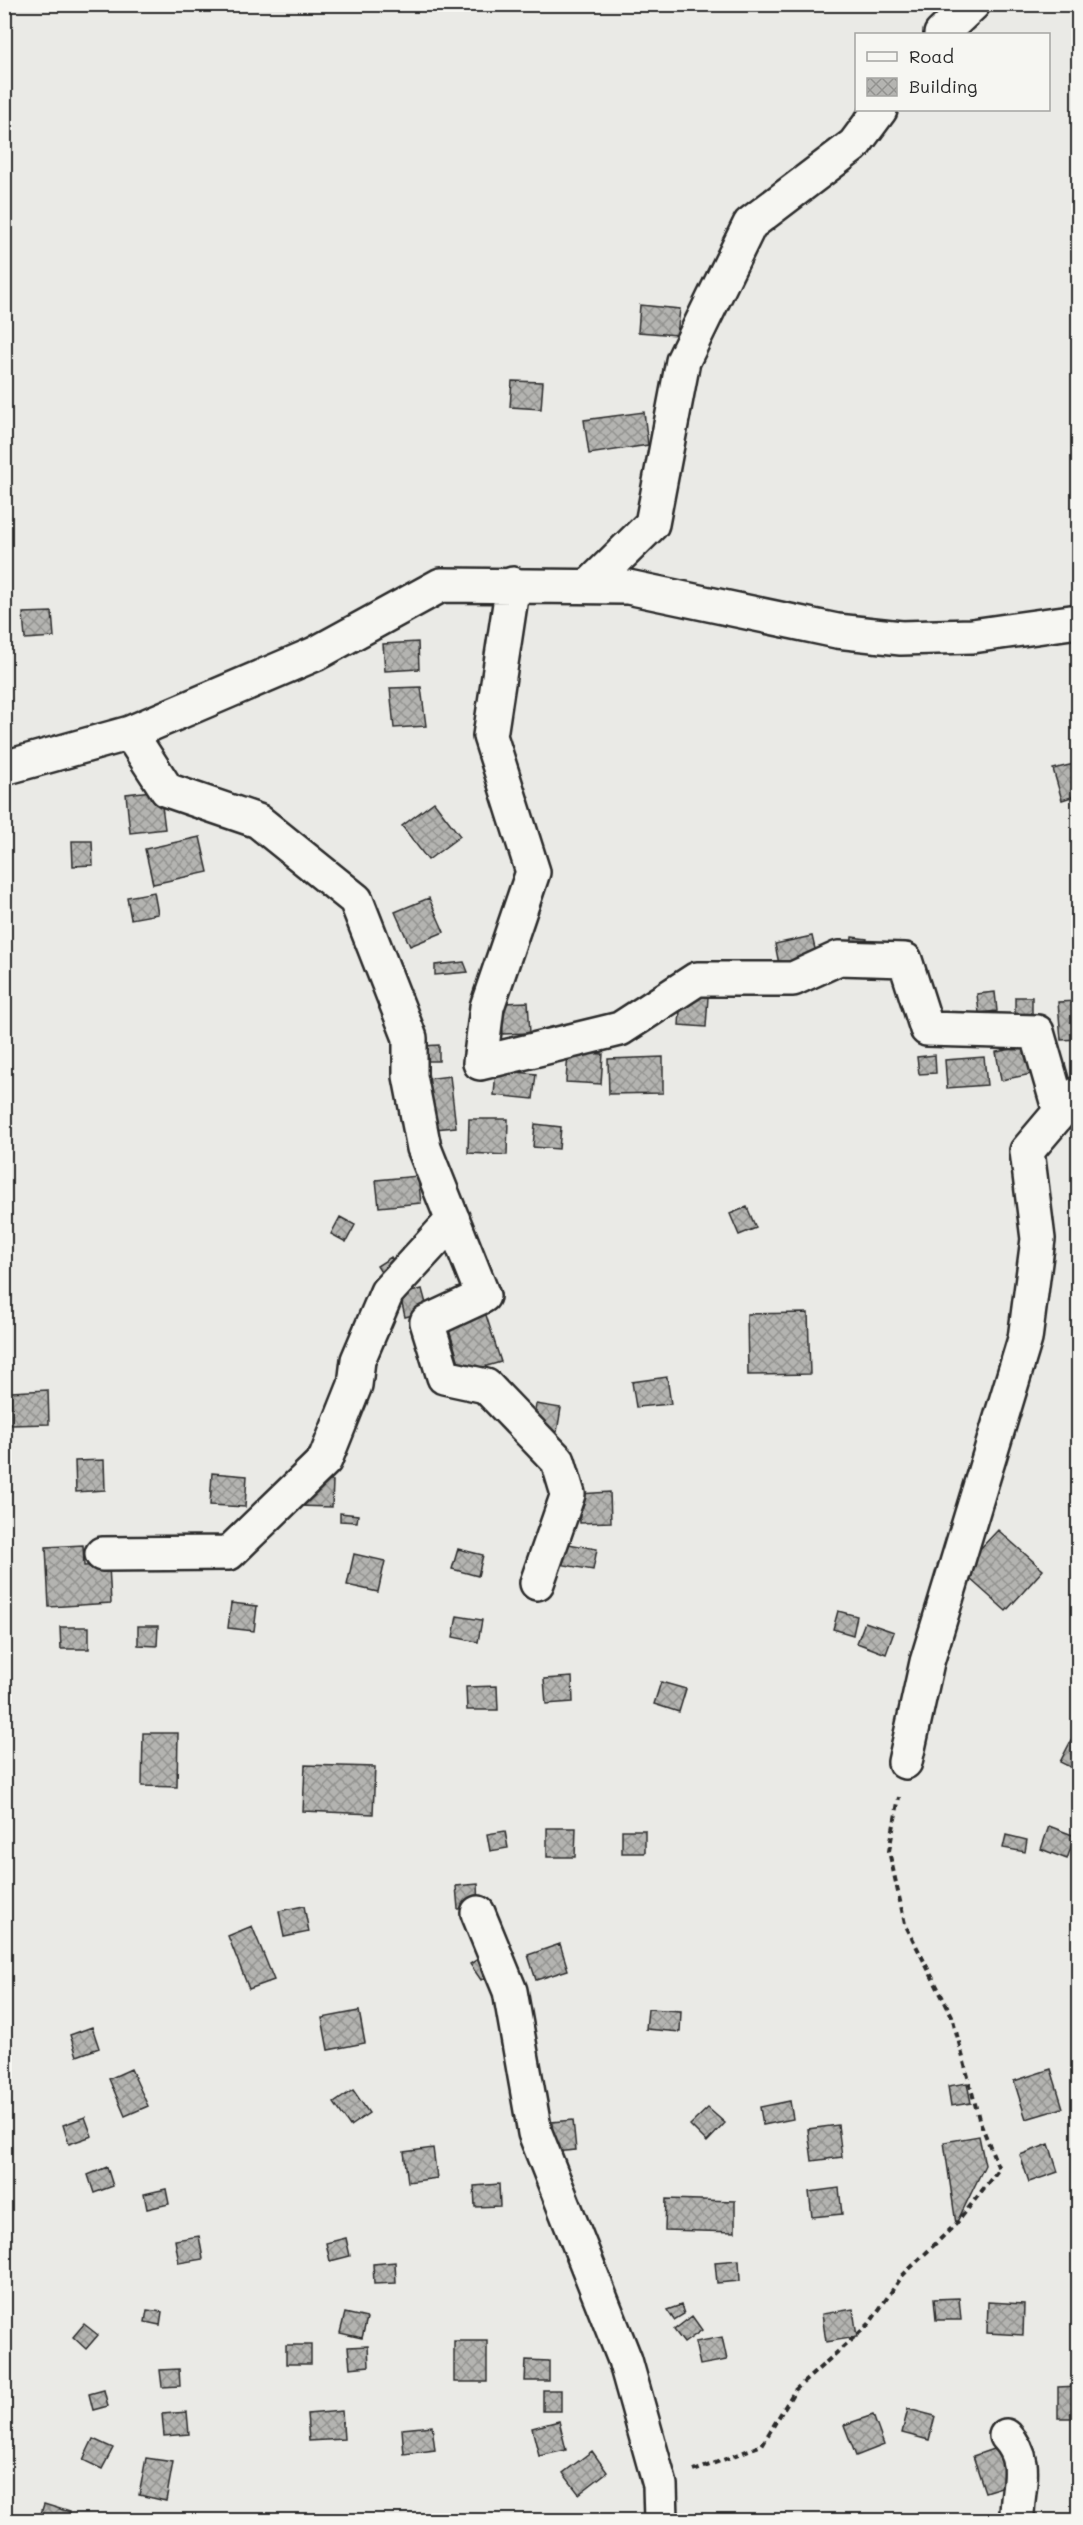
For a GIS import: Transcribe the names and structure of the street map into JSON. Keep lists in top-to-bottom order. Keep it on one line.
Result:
{"legend":["Road","Building"]}
